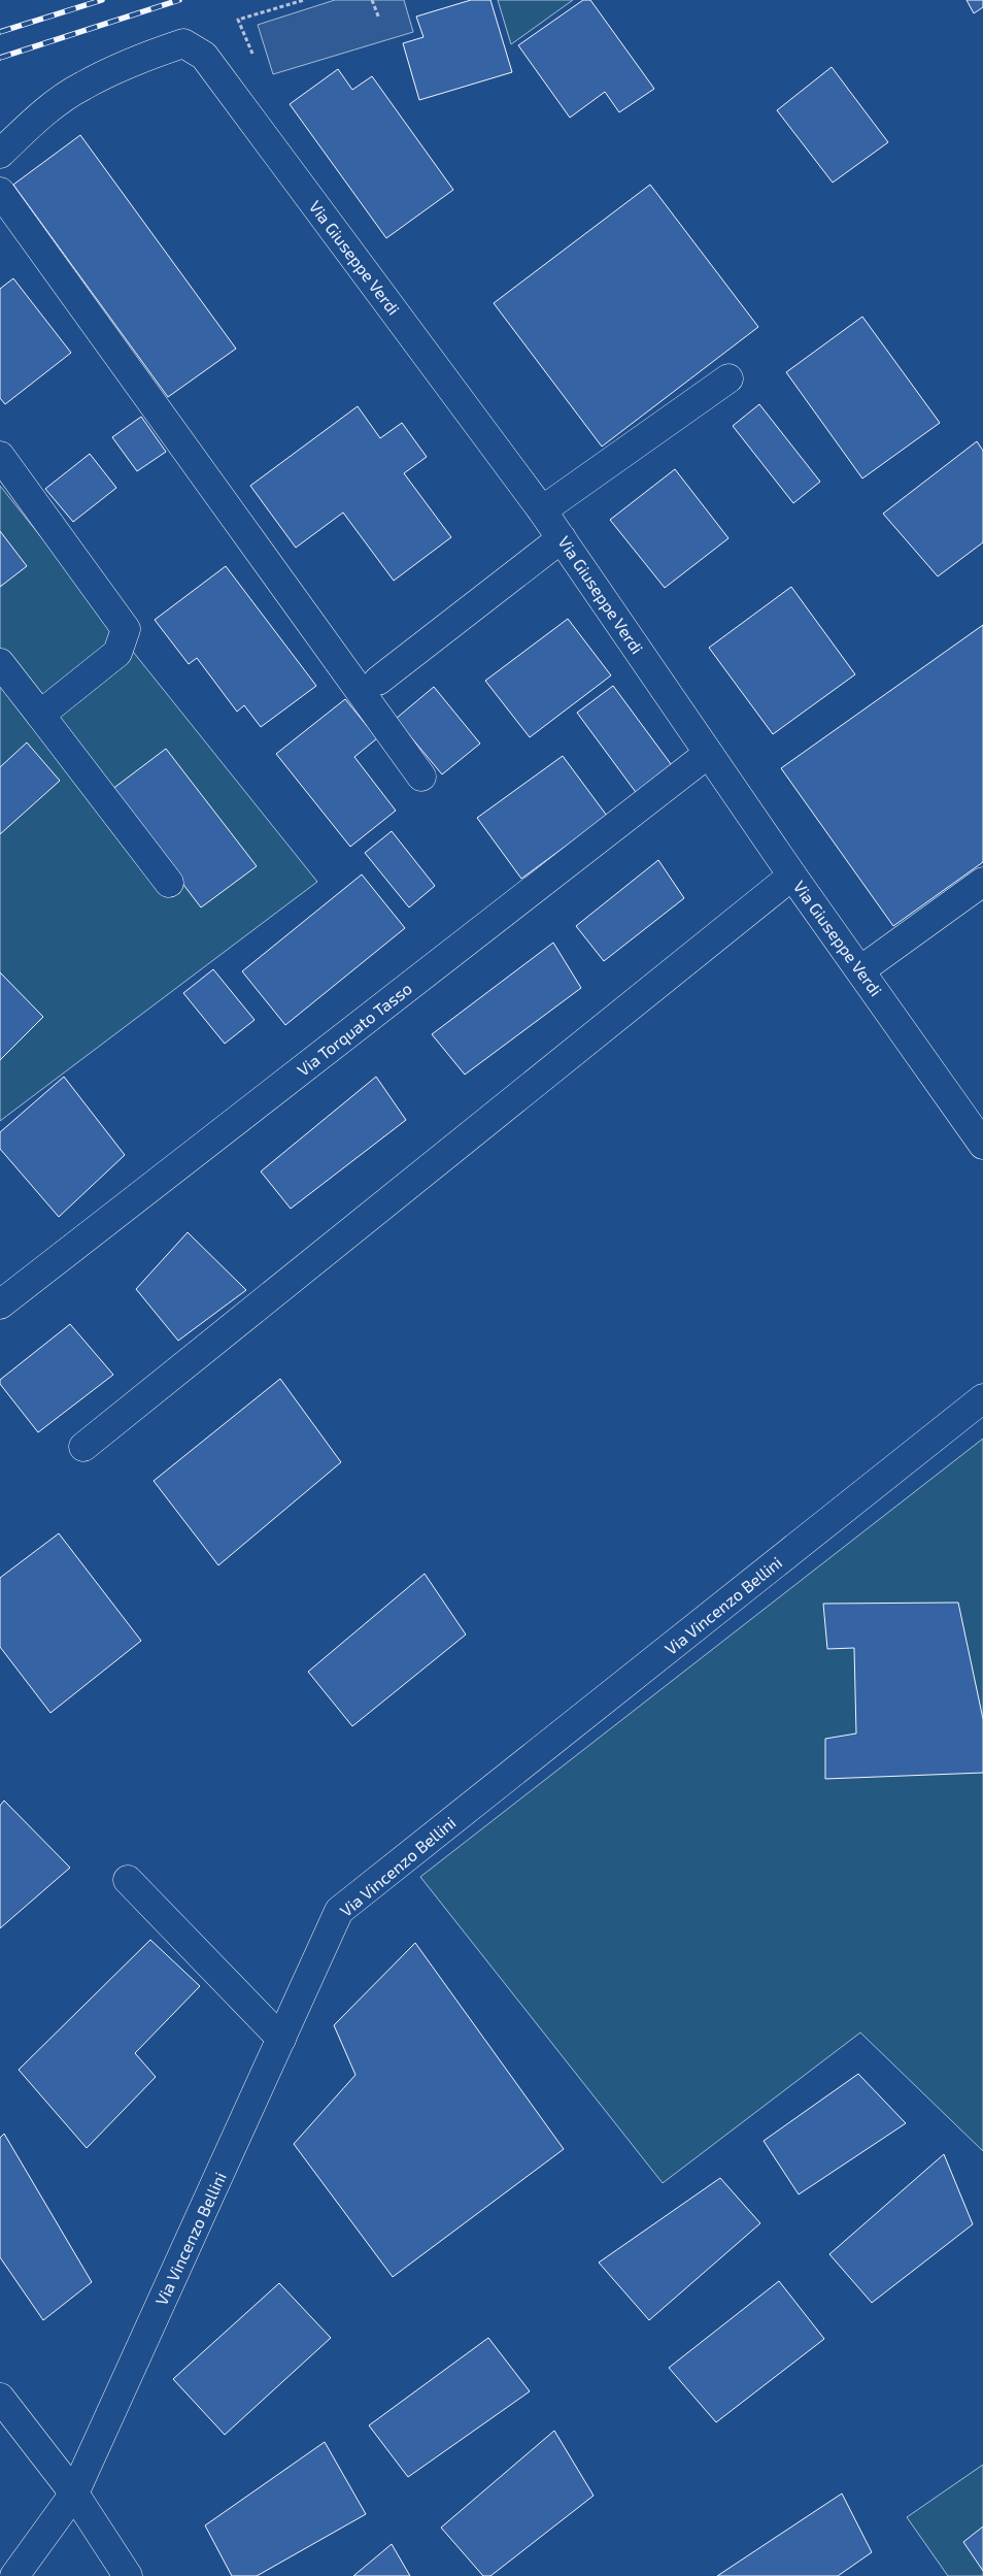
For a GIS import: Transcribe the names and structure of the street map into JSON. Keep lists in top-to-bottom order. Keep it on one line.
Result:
{"streets":{"street":["Via Giuseppe Verdi","Via Torquato Tasso","Via Vincenzo Bellini"]},"crossings":[["Via Giuseppe Verdi","Via Torquato Tasso"]]}
